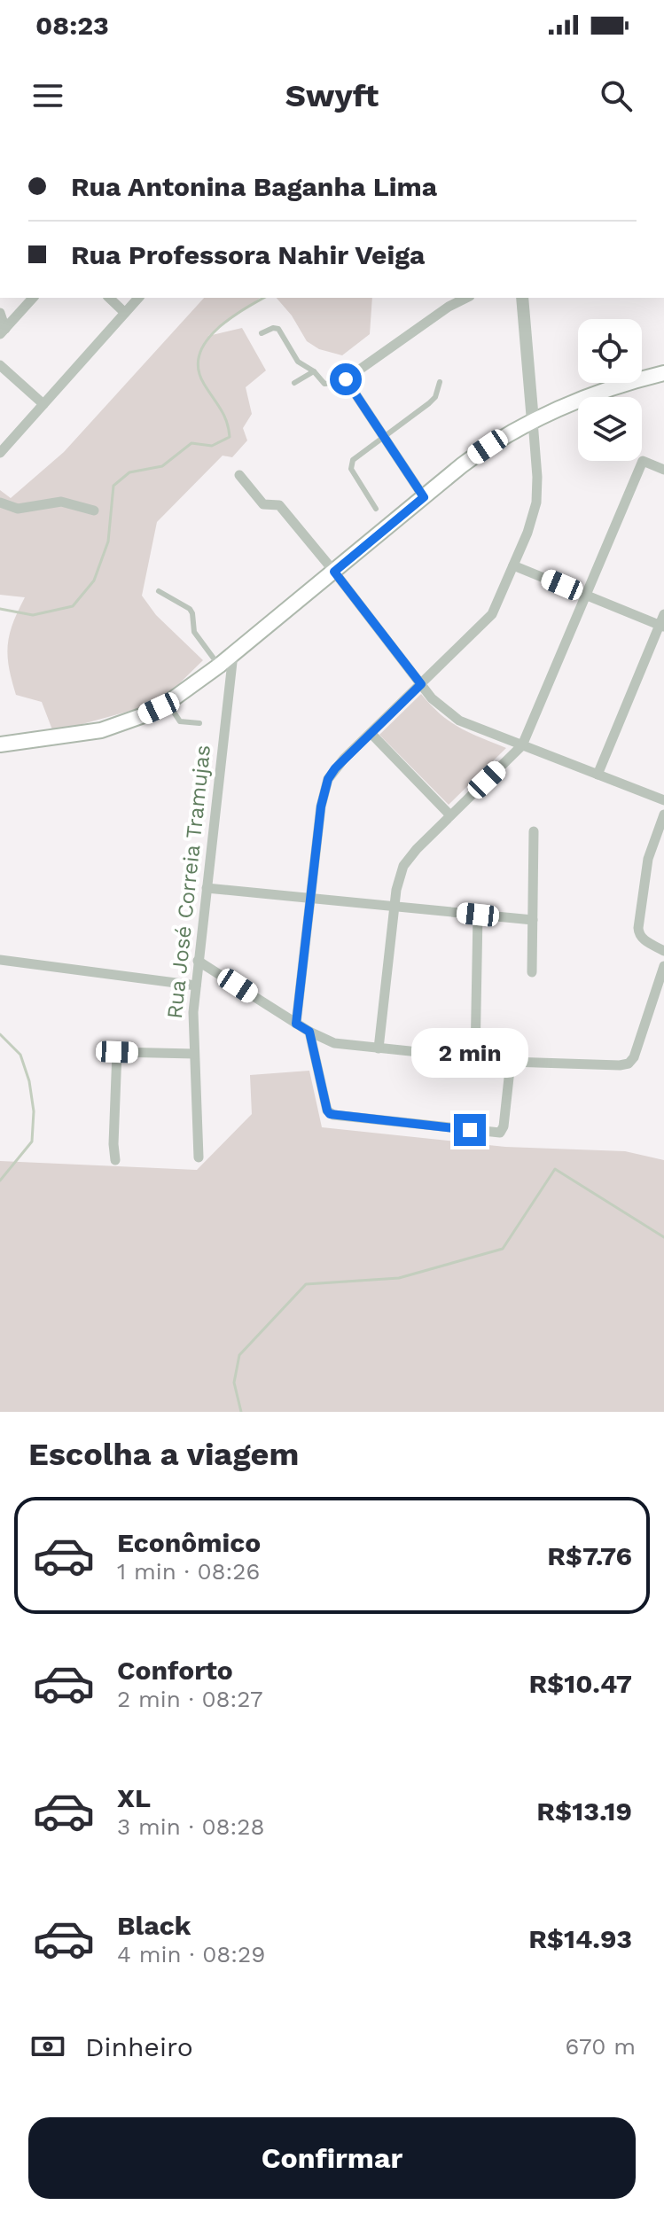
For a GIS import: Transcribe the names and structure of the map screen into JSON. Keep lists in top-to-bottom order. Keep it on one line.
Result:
{"streets":{"street":["Rua José Correia Tramujas"]},"page":{"status":"08:23","header":"Swyft","banner":["Rua Antonina Baganha Lima","Rua Professora Nahir Veiga"],"bubble":"2 min","heading":"Escolha a viagem","list":[{"name":"Econômico","note":"1 min · 08:26","value":"R$7.76"},{"name":"Conforto","note":"2 min · 08:27","value":"R$10.47"},{"name":"XL","note":"3 min · 08:28","value":"R$13.19"},{"name":"Black","note":"4 min · 08:29","value":"R$14.93"}],"pay":["Dinheiro","670 m"],"buttons":"Confirmar"}}
